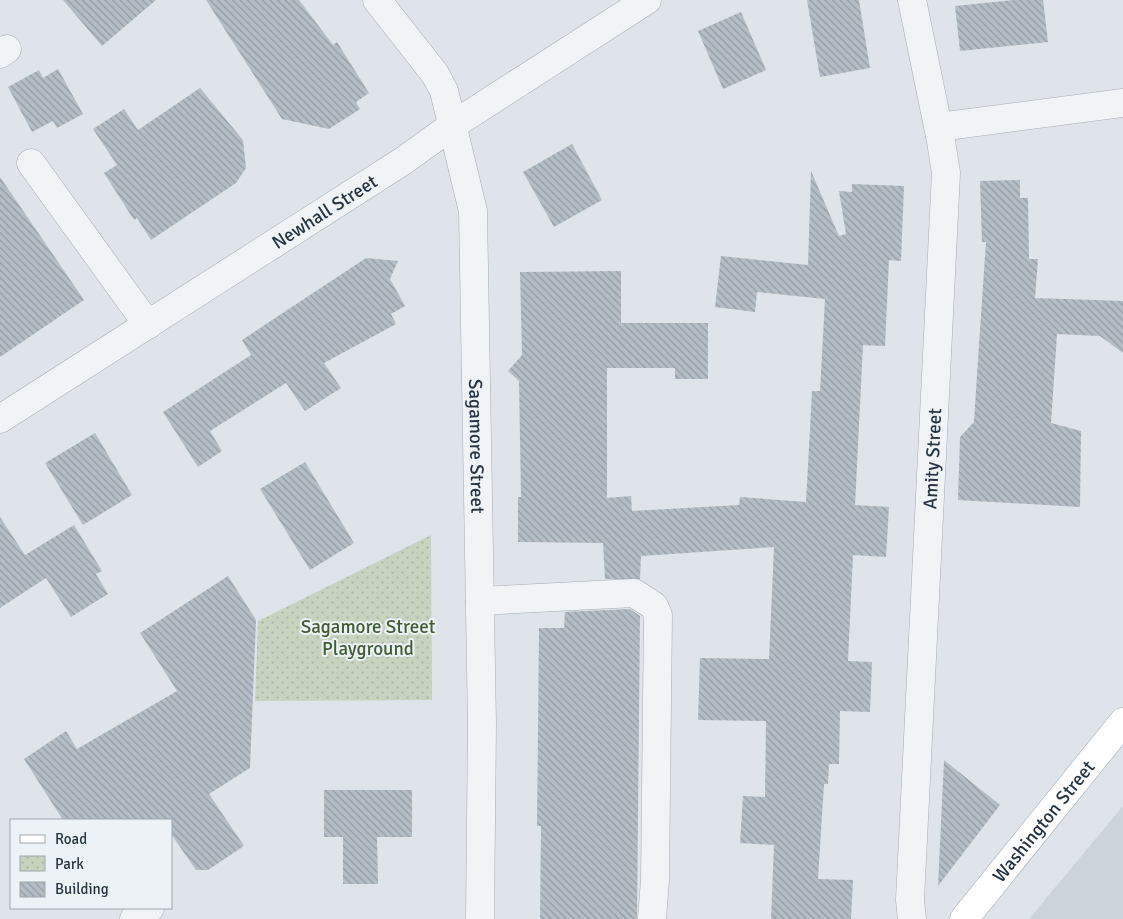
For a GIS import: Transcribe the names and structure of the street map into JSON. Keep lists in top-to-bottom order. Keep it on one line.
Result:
{"streets":{"main road":["Washington Street"],"street":["Newhall Street","Sagamore Street","Amity Street"]},"crossings":[["Newhall Street","Sagamore Street"]],"parks":["Sagamore Street Playground"],"legend":["Road","Park","Building"]}
